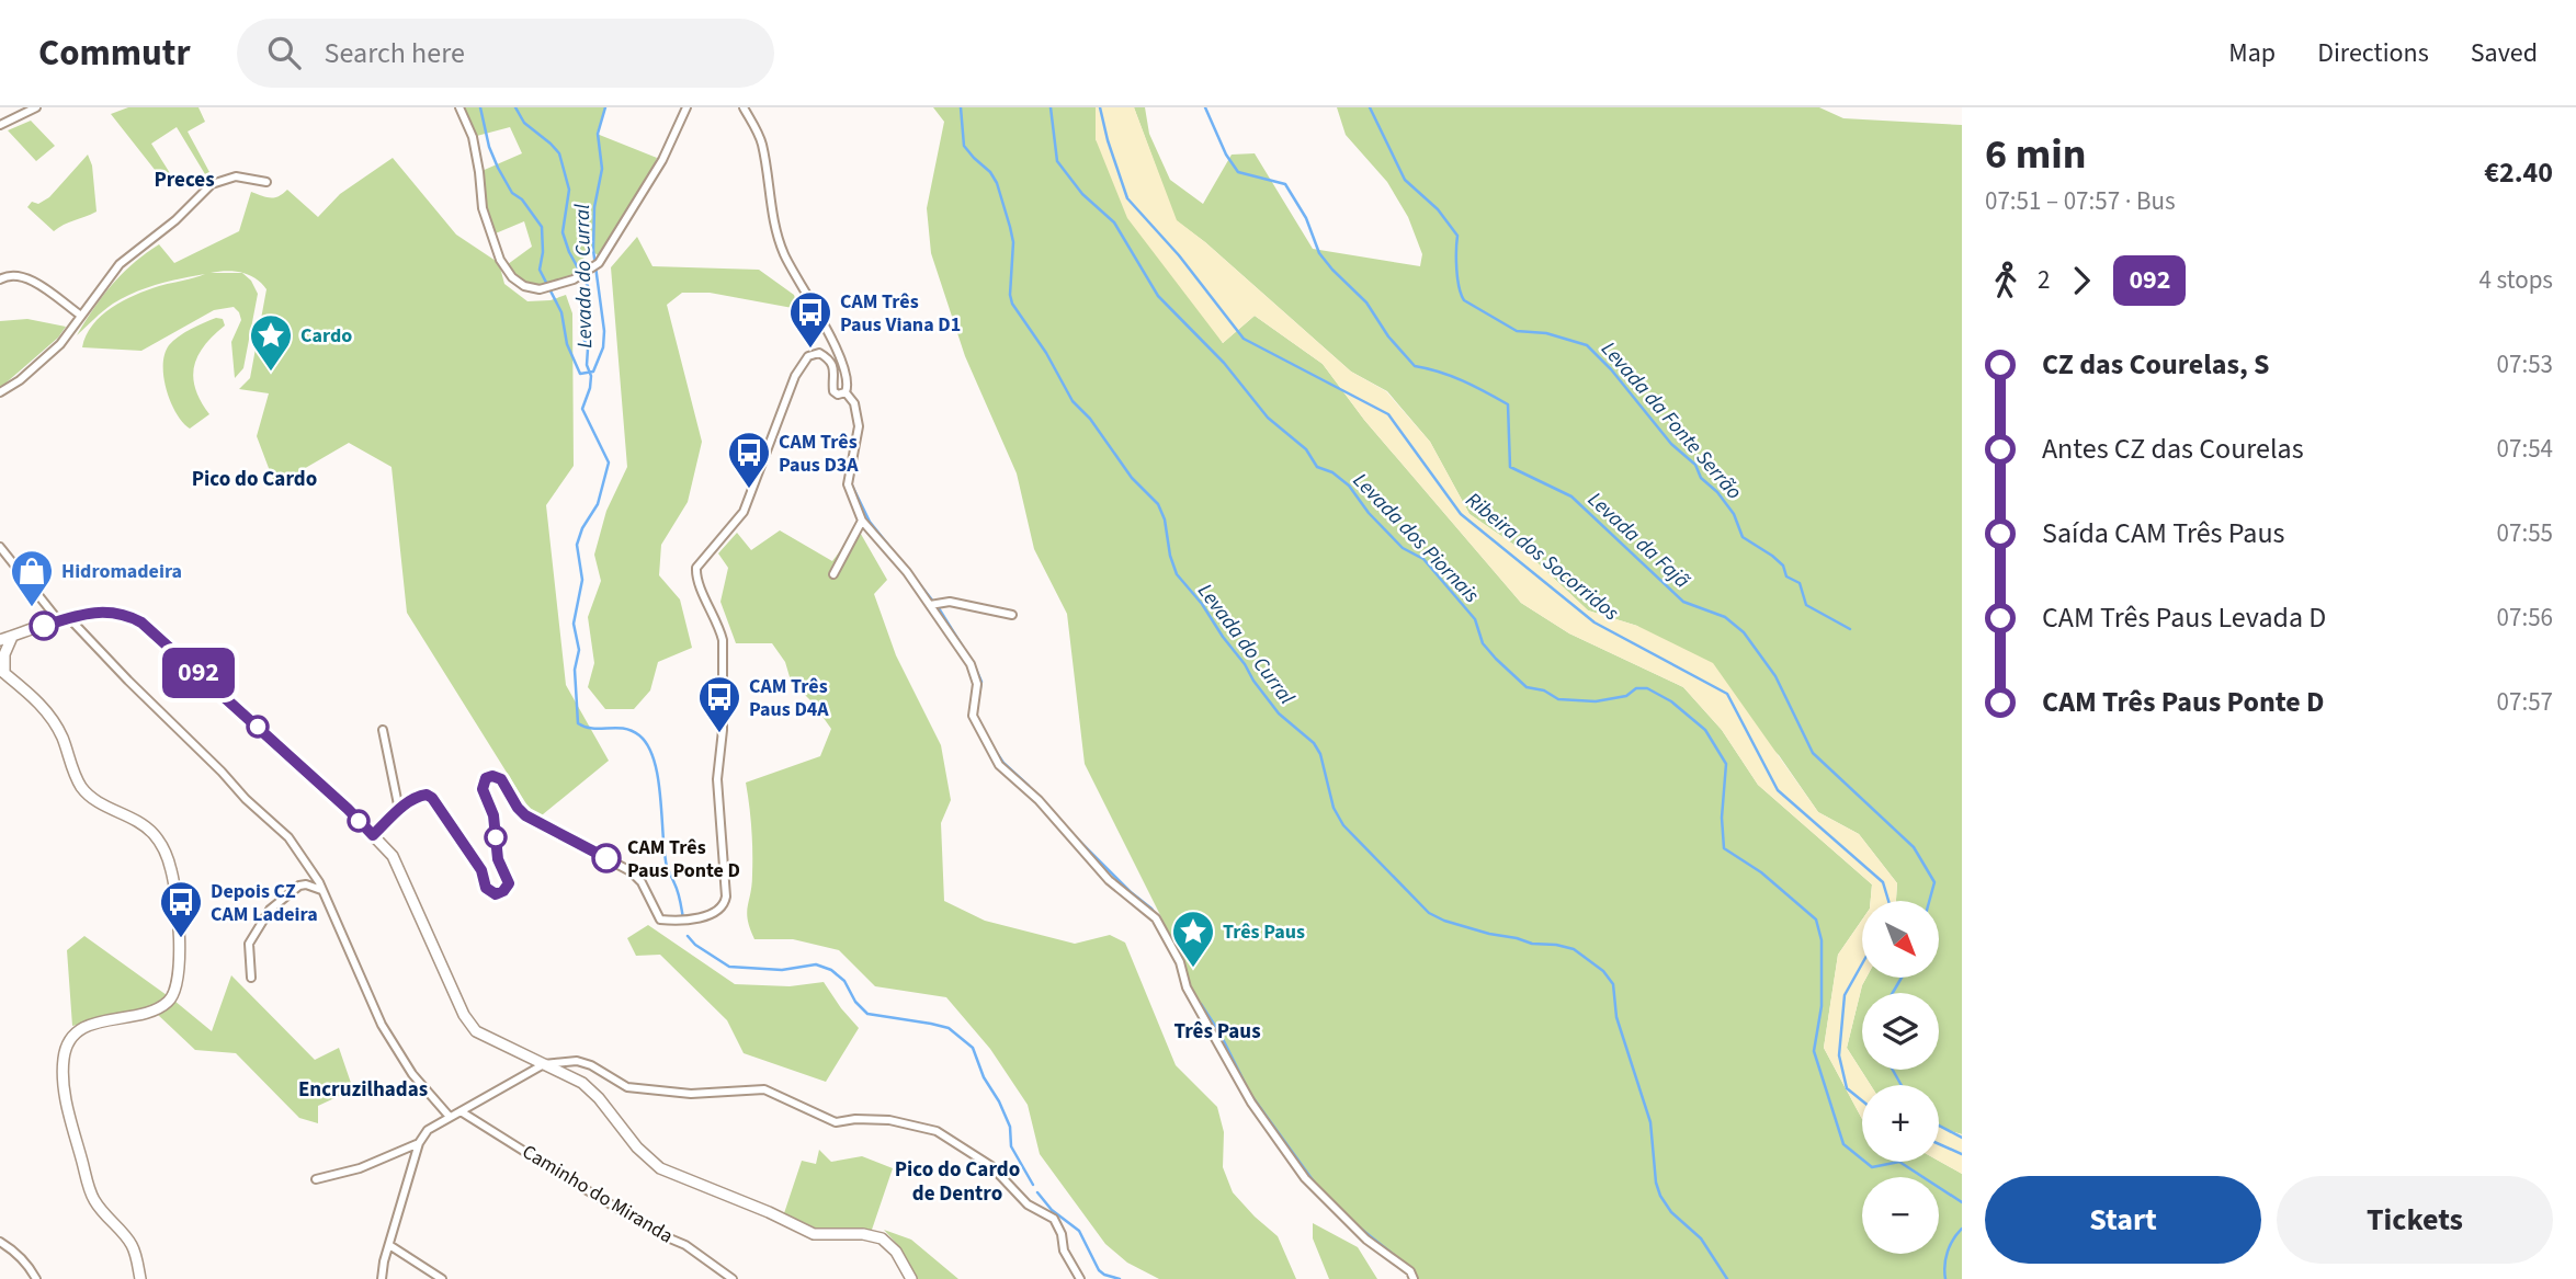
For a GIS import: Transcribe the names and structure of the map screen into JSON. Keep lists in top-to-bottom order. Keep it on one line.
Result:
{"streets":{"street":["Caminho do Miranda"]},"districts":["Preces","Pico do Cardo","Três Paus","Encruzilhadas","Pico do Cardo de Dentro"],"water":["Levada do Curral","Levada da Fonte Serrão","Levada dos Piornais","Levada da Fajã","Ribeira dos Socorridos"],"places":{"bus stop":["CAM Três Paus Viana D1","CAM Três Paus D3A","CAM Três Paus D4A","Depois CZ CAM Ladeira"],"place":["Cardo","Três Paus"],"shop":["Hidromadeira"],"other":["CAM Três Paus Ponte D"]},"lines":["bus line 092"],"north":"bottom right","page":{"header":"Commutr","search":"Search here","nav":["Map","Directions","Saved"],"on_map":"092","heading":["6 min","07:51 – 07:57 · Bus","€2.40"],"legs":["2","092","4 stops"],"list":[{"name":"CZ das Courelas, S","value":"07:53"},{"name":"Antes CZ das Courelas","value":"07:54"},{"name":"Saída CAM Três Paus","value":"07:55"},{"name":"CAM Três Paus Levada D","value":"07:56"},{"name":"CAM Três Paus Ponte D","value":"07:57"}],"map_buttons":["+","−"],"buttons":["Start","Tickets"]}}
